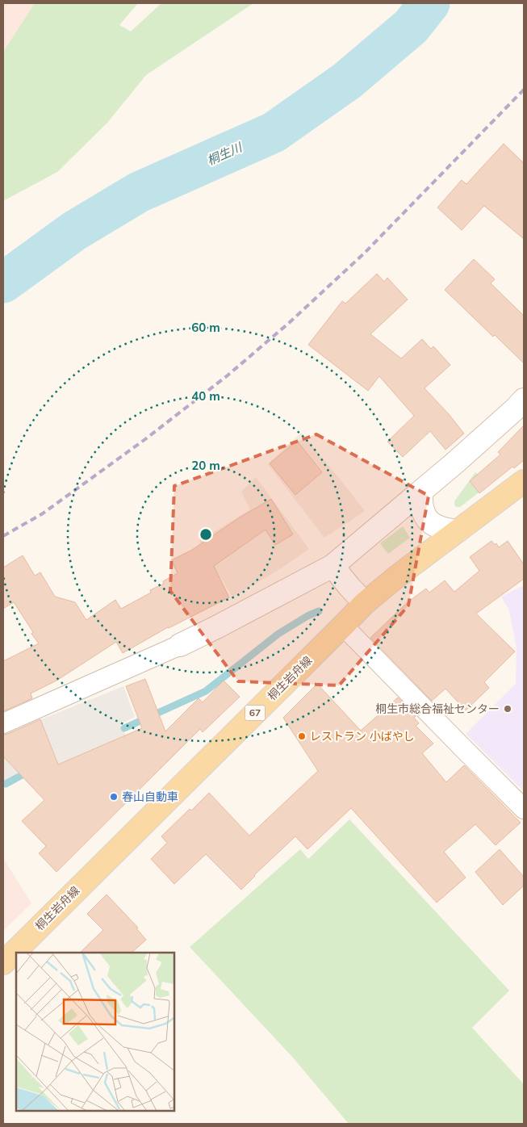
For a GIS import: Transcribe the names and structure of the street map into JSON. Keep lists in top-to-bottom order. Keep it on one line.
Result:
{"streets":{"main road":["桐生岩舟線","67"]},"water":["桐生川"],"places":["桐生市総合福祉センター","レストラン 小ばやし","春山自動車"],"rings":["60 m","40 m","20 m"]}
